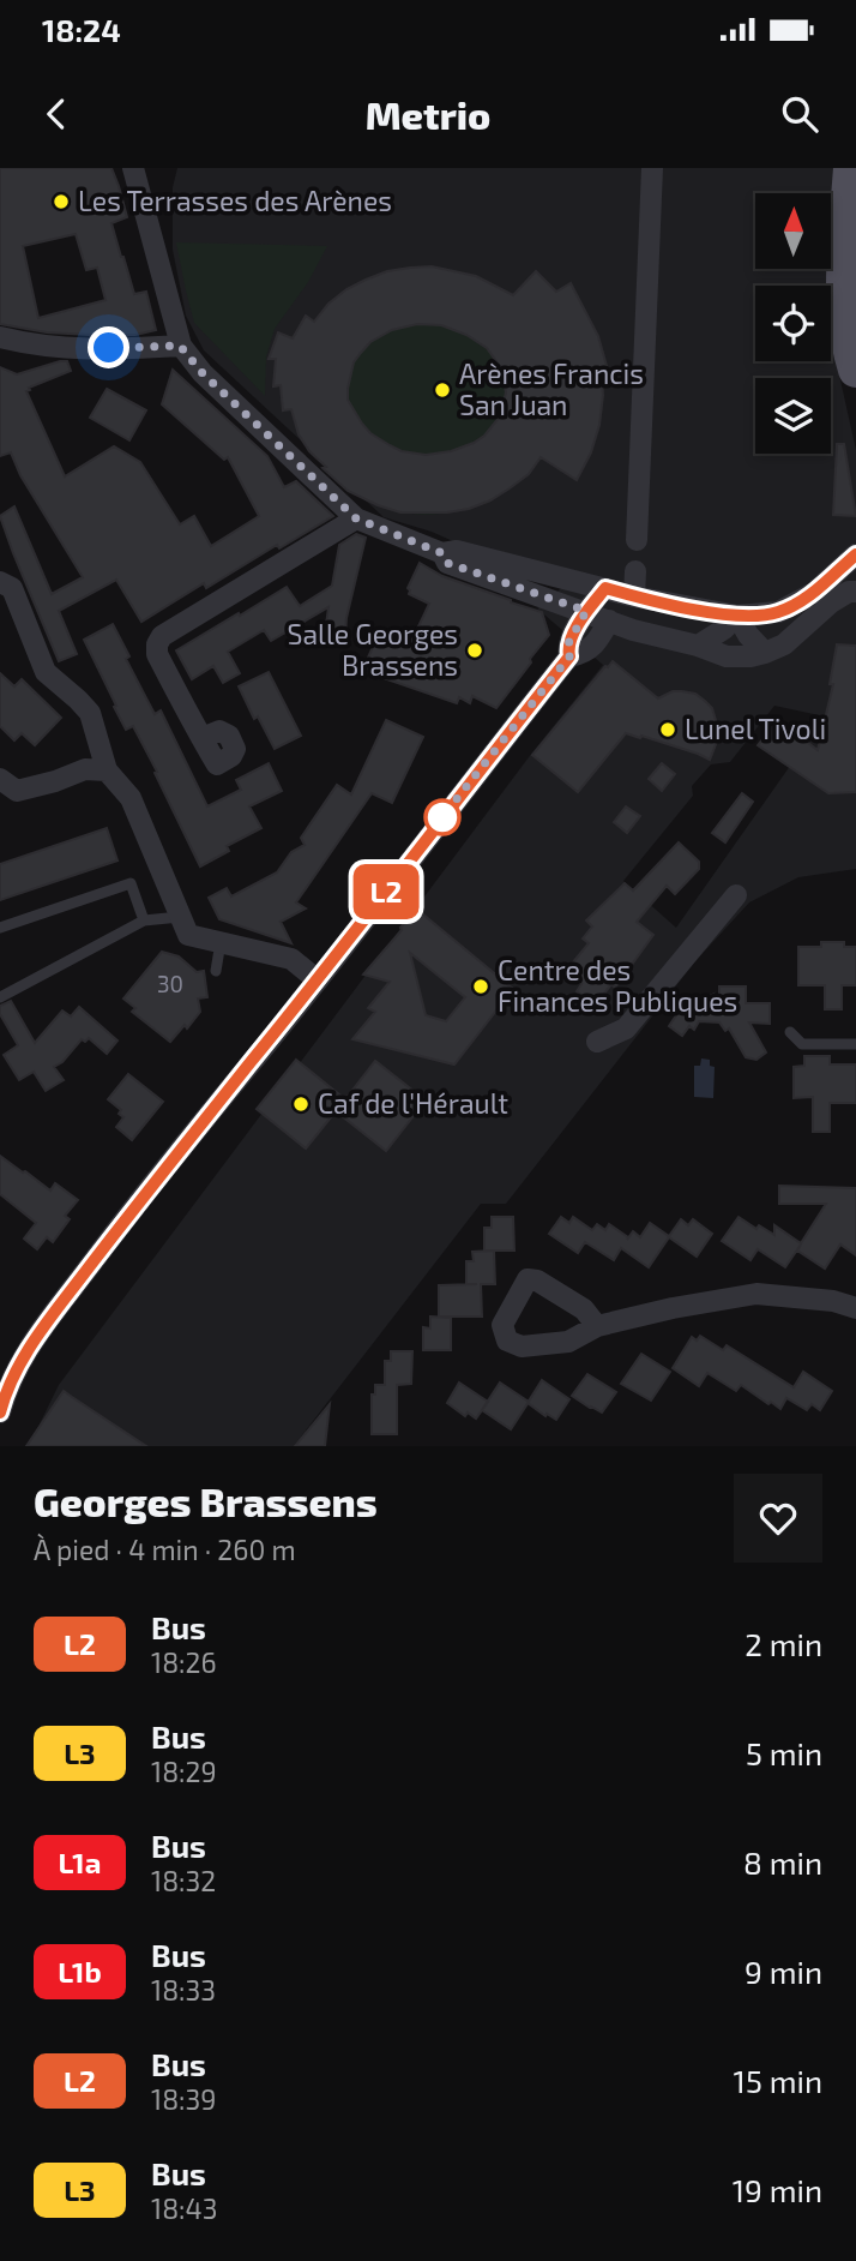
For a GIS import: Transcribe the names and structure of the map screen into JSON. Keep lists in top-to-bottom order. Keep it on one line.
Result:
{"places":["Les Terrasses des Arènes","Arènes Francis San Juan","Salle Georges Brassens","Lunel Tivoli","Centre des Finances Publiques","Caf de l'Hérault"],"lines":["bus line L2"],"house_numbers":["30"],"north":"top","page":{"status":"18:24","header":"Metrio","on_map":"L2","heading":["Georges Brassens","À pied · 4 min · 260 m"],"list":[{"mark":"L2","name":"Bus","note":"18:26","value":"2 min"},{"mark":"L3","name":"Bus","note":"18:29","value":"5 min"},{"mark":"L1a","name":"Bus","note":"18:32","value":"8 min"},{"mark":"L1b","name":"Bus","note":"18:33","value":"9 min"},{"mark":"L2","name":"Bus","note":"18:39","value":"15 min"},{"mark":"L3","name":"Bus","note":"18:43","value":"19 min"}]}}
